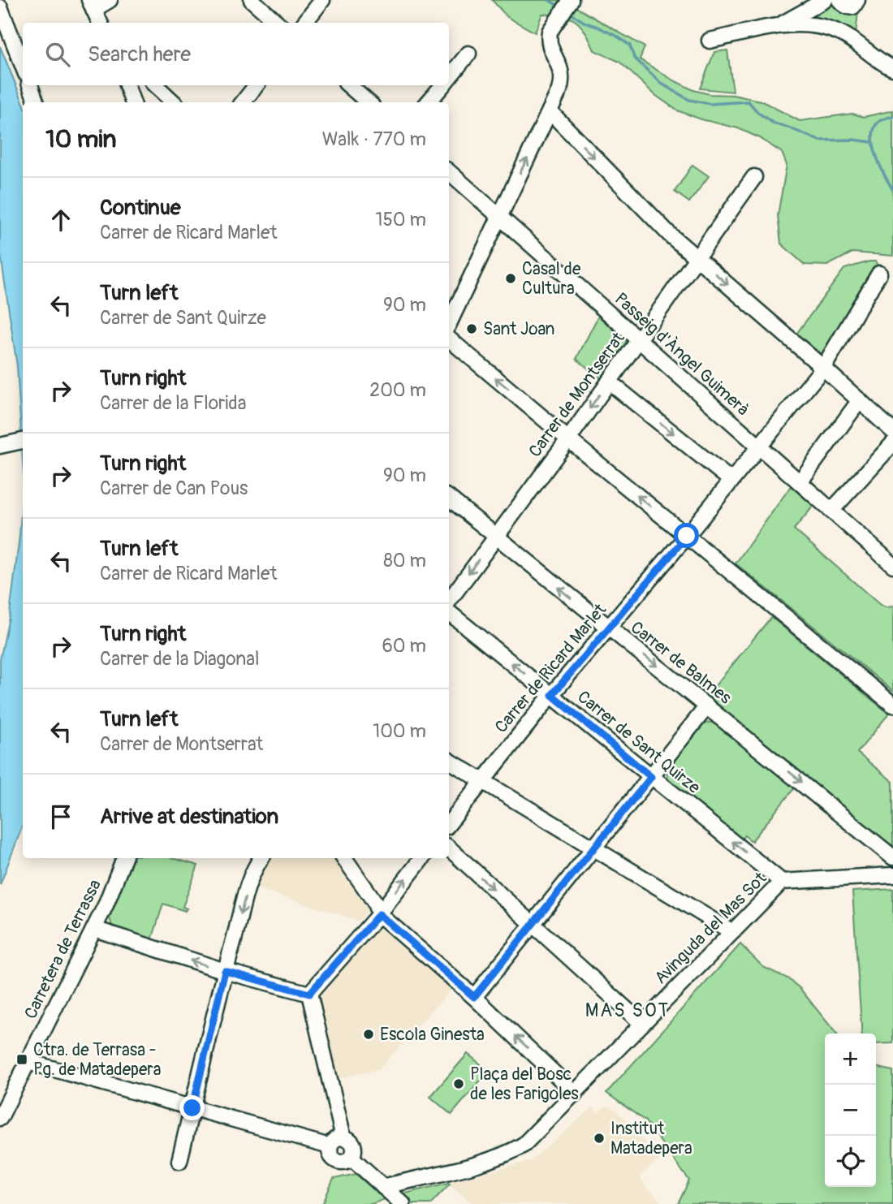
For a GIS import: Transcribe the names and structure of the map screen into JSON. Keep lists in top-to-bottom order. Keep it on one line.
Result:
{"streets":{"street":["Passeig d'Àngel Guimerà","Carrer de Montserrat","Carrer de Balmes","Carrer de Ricard Marlet","Carrer de Sant Quirze","Avinguda del Mas Sot","Carretera de Terrassa"]},"crossings":[["Passeig d'Àngel Guimerà","Carrer de Montserrat"],["Passeig d'Àngel Guimerà","Carrer de Ricard Marlet"],["Carrer de Montserrat","Carrer de Balmes"],["Carrer de Balmes","Carrer de Ricard Marlet"],["Carrer de Ricard Marlet","Carrer de Sant Quirze"],["Carrer de Sant Quirze","Avinguda del Mas Sot"]],"districts":["MAS SOT"],"places":{"other":["Casal de Cultura","Sant Joan","Escola Ginesta","Plaça del Bosc de les Farigoles","Institut Matadepera"],"transit":["Ctra. de Terrasa - Pg. de Matadepera"]},"page":{"search":"Search here","heading":["10 min","Walk · 770 m"],"list":[["Continue","Carrer de Ricard Marlet","150 m"],["Turn left","Carrer de Sant Quirze","90 m"],["Turn right","Carrer de la Florida","200 m"],["Turn right","Carrer de Can Pous","90 m"],["Turn left","Carrer de Ricard Marlet","80 m"],["Turn right","Carrer de la Diagonal","60 m"],["Turn left","Carrer de Montserrat","100 m"],"Arrive at destination"],"map_buttons":["+","−"]}}
